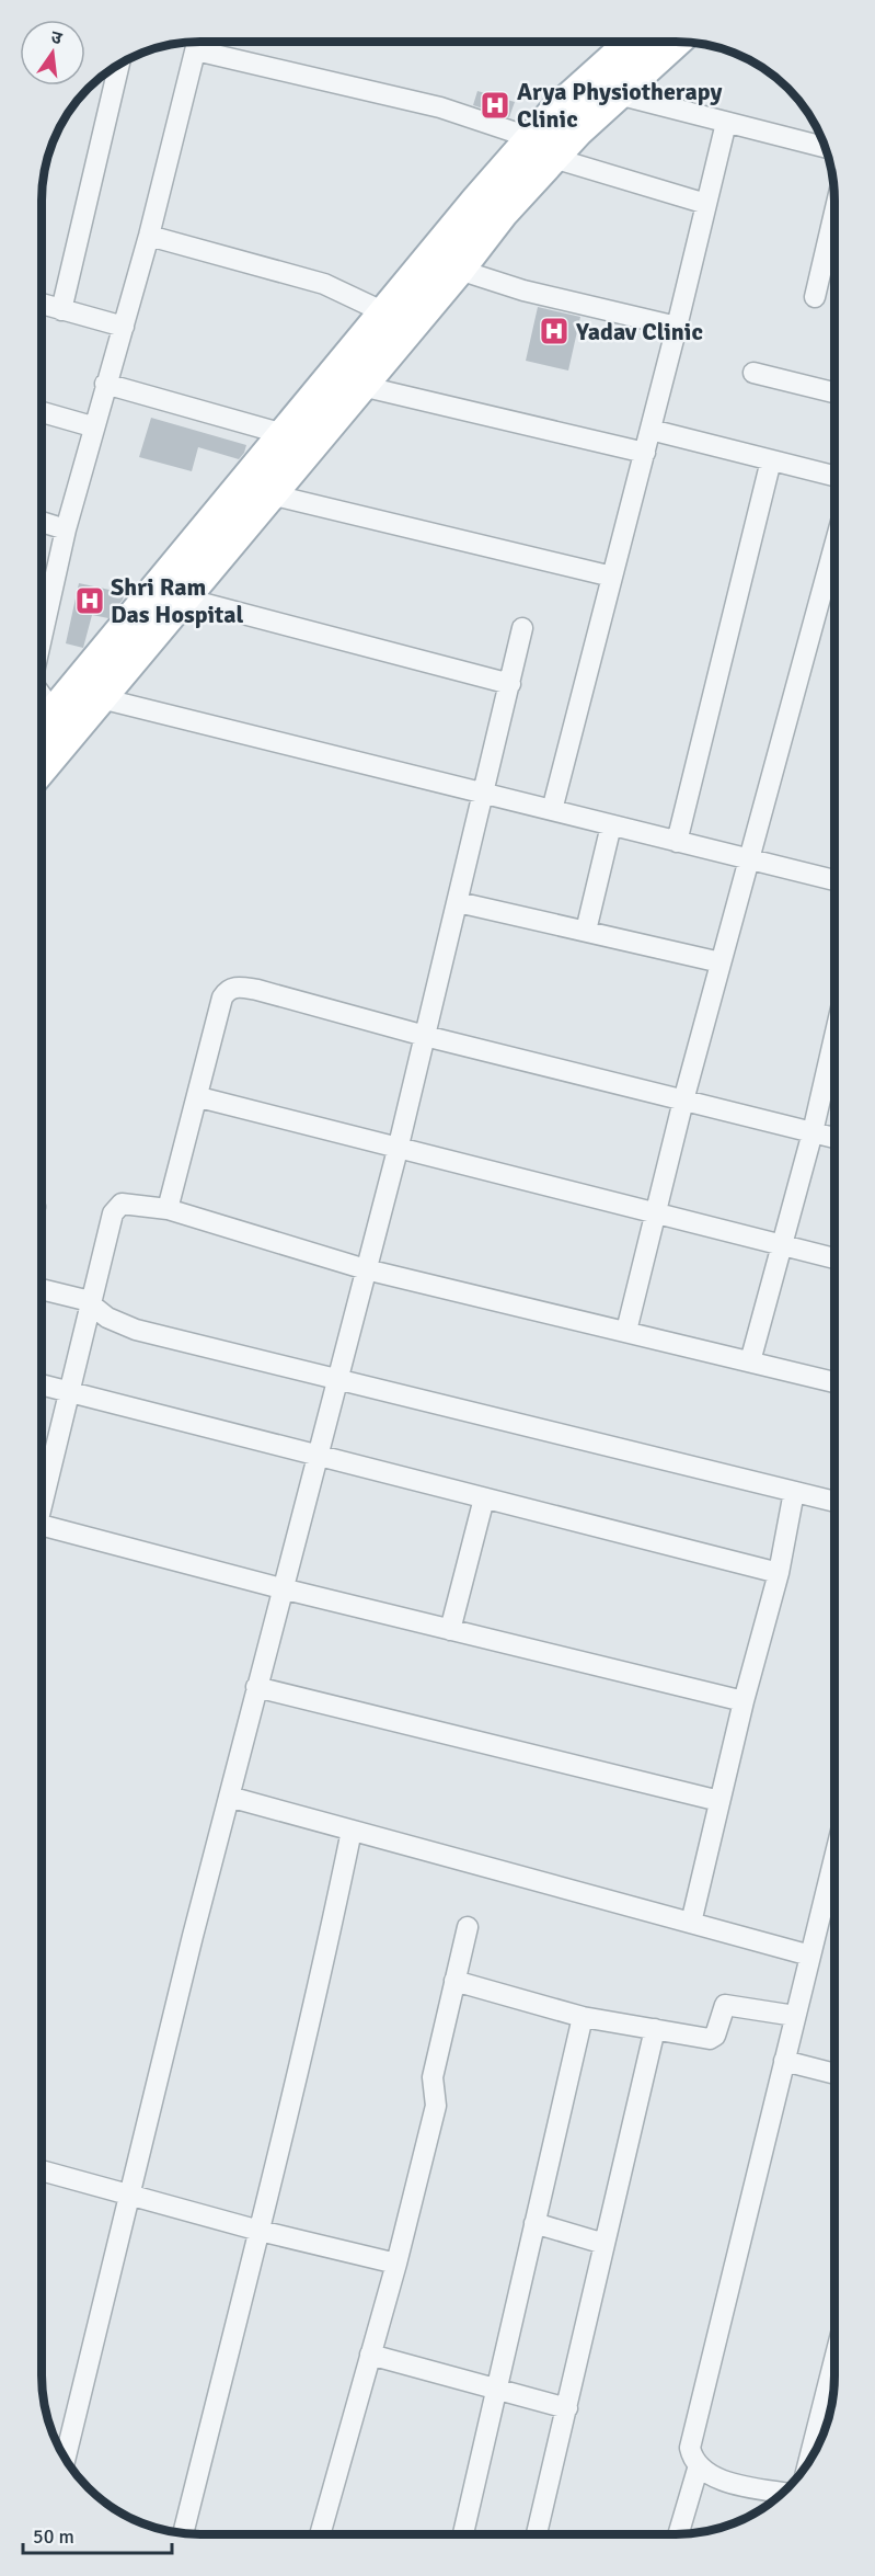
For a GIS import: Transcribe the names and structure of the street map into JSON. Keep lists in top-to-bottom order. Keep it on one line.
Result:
{"places":{"hospital":["Arya Physiotherapy Clinic","Yadav Clinic","Shri Ram Das Hospital"]},"scale_bar":"50 m","north":"top"}
